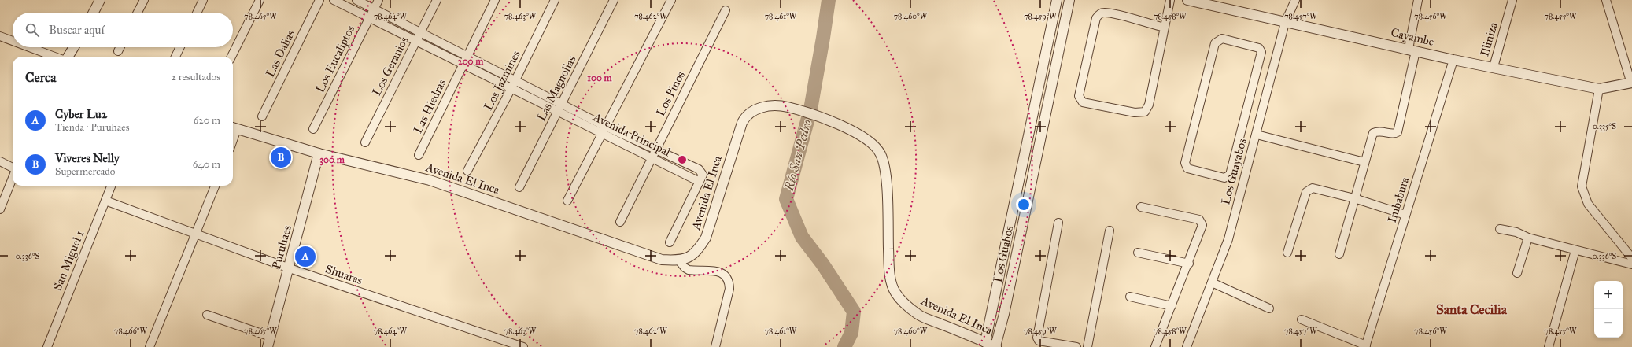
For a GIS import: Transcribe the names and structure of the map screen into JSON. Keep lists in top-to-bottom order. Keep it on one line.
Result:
{"streets":{"street":["Cayambe","Illiniza","Las Dalias","Los Eucaliptos","Los Geranios","Los Jazmines","Las Magnolias","Los Pinos","Las Hiedras","Avenida Principal","Los Guayabos","Avenida El Inca","Imbabura","Puruhaes","Los Guabos","San Miguel 1","Shuaras"]},"crossings":[["Cayambe","Illiniza"],["Cayambe","Los Guayabos"],["Cayambe","Imbabura"],["Los Eucaliptos","Avenida Principal"],["Los Geranios","Avenida Principal"],["Los Jazmines","Avenida Principal"],["Las Magnolias","Avenida Principal"],["Los Pinos","Avenida Principal"],["Las Hiedras","Avenida Principal"],["Avenida El Inca","Puruhaes"],["Avenida El Inca","Los Guabos"],["Puruhaes","Shuaras"],["San Miguel 1","Shuaras"]],"districts":["Santa Cecilia"],"water":["Río San Pedro"],"page":{"search":"Buscar aquí","heading":["Cerca","2 resultados"],"list":[{"mark":"A","name":"Cyber Lu2","note":"Tienda · Puruhaes","value":"620 m"},{"mark":"B","name":"Viveres Nelly","note":"Supermercado","value":"640 m"}],"pins":["B","A"],"map_buttons":["+","−"]},"coordinates":["78.465°W","78.464°W","78.463°W","78.462°W","78.461°W","78.460°W","78.459°W","78.458°W","78.457°W","78.456°W","78.455°W","0.335°S","0.336°S","78.466°W"],"rings":["200 m","100 m","300 m"]}
